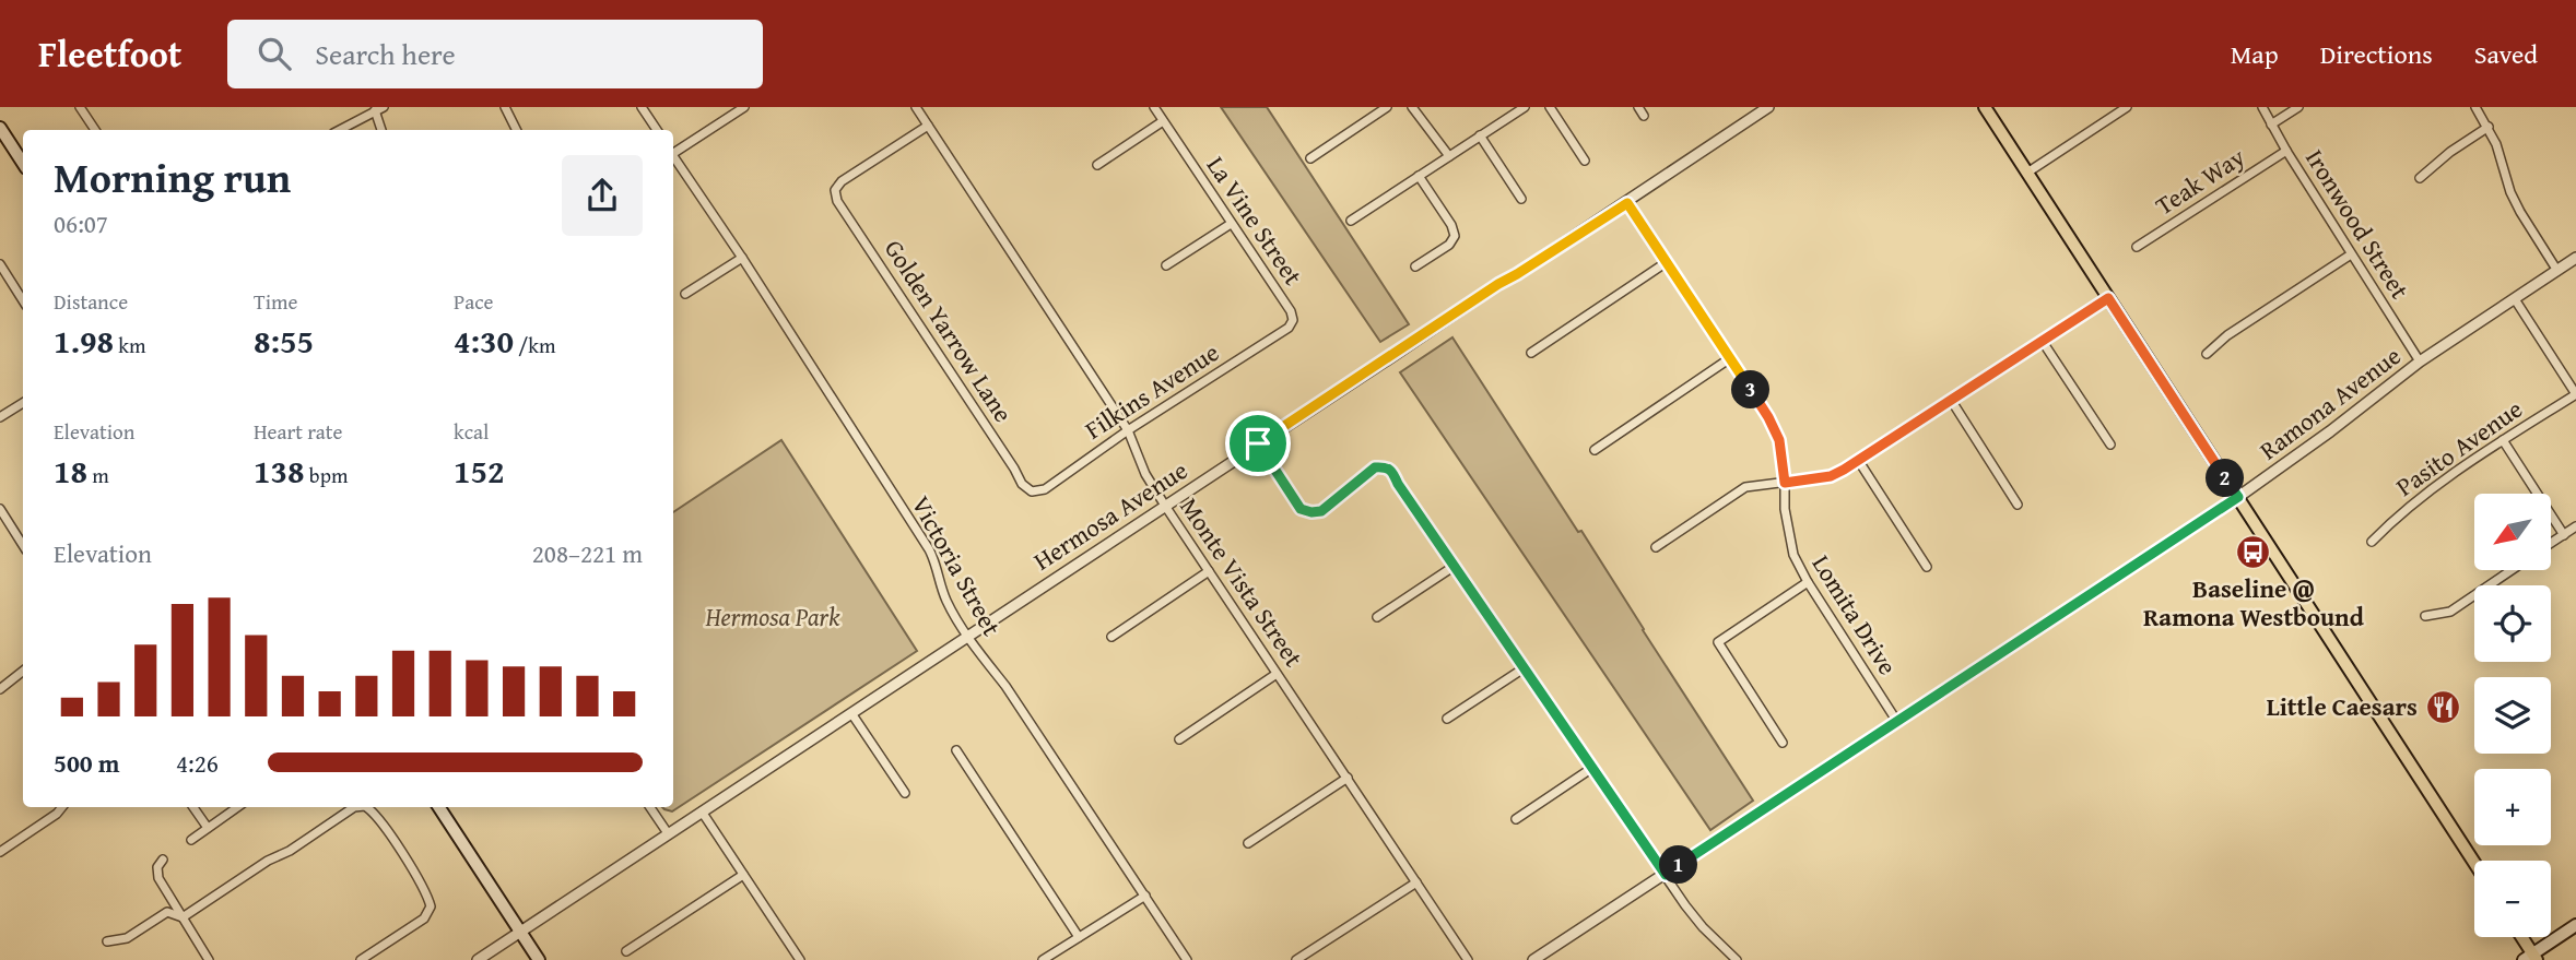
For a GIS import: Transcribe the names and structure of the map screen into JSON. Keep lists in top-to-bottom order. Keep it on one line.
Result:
{"streets":{"street":["Teak Way","La Vine Street","Ironwood Street","Golden Yarrow Lane","Filkins Avenue","Ramona Avenue","Pasito Avenue","Hermosa Avenue","Victoria Street","Monte Vista Street","Lomita Drive"]},"crossings":[["Teak Way","Ironwood Street"],["La Vine Street","Filkins Avenue"],["Ironwood Street","Ramona Avenue"],["Golden Yarrow Lane","Filkins Avenue"],["Golden Yarrow Lane","Monte Vista Street"],["Filkins Avenue","Monte Vista Street"],["Ramona Avenue","Lomita Drive"],["Hermosa Avenue","Victoria Street"],["Hermosa Avenue","Monte Vista Street"],["Hermosa Avenue","Lomita Drive"]],"parks":["Hermosa Park"],"places":{"bus stop":["Baseline @ Ramona Westbound"],"restaurant":["Little Caesars"]},"north":"bottom left","page":{"header":"Fleetfoot","search":"Search here","nav":["Map","Directions","Saved"],"heading":["Morning run","06:07"],"stats":[["Distance","1.98 km"],["Time","8:55"],["Pace","4:30 /km"],["Elevation","18 m"],["Heart rate","138 bpm"],["kcal","152"]],"pins":["3","2","1"],"map_buttons":["+","−"],"chart":["Elevation","208–221 m"],"list":[{"name":"500 m","note":"4:26"}]}}
